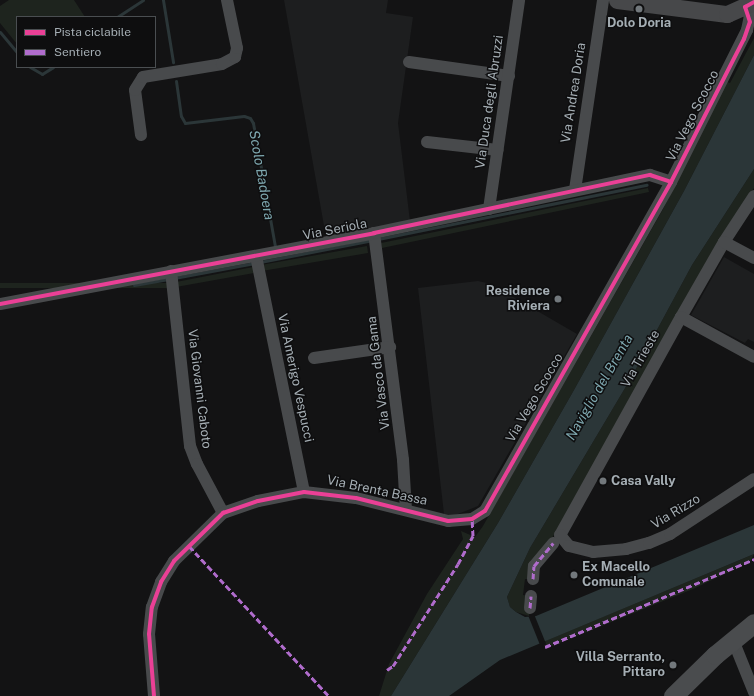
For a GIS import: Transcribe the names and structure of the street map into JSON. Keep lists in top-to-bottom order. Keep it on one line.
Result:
{"streets":{"street":["Via Andrea Doria","Via Duca degli Abruzzi","Via Vego Scocco","Via Seriola","Via Trieste","Via Vasco da Gama","Via Amerigo Vespucci","Via Giovanni Caboto","Via Brenta Bassa","Via Rizzo"]},"crossings":[["Via Andrea Doria","Via Seriola"],["Via Duca degli Abruzzi","Via Seriola"],["Via Vego Scocco","Via Seriola"],["Via Vego Scocco","Via Brenta Bassa"],["Via Seriola","Via Vasco da Gama"],["Via Seriola","Via Amerigo Vespucci"],["Via Seriola","Via Giovanni Caboto"],["Via Trieste","Via Rizzo"],["Via Vasco da Gama","Via Brenta Bassa"],["Via Amerigo Vespucci","Via Brenta Bassa"],["Via Giovanni Caboto","Via Brenta Bassa"]],"water":["Scolo Badoera","Naviglio del Brenta"],"places":["Dolo Doria","Residence Riviera","Casa Vally","Ex Macello Comunale","Villa Serranto, Pittaro"],"legend":["Pista ciclabile","Sentiero"]}
